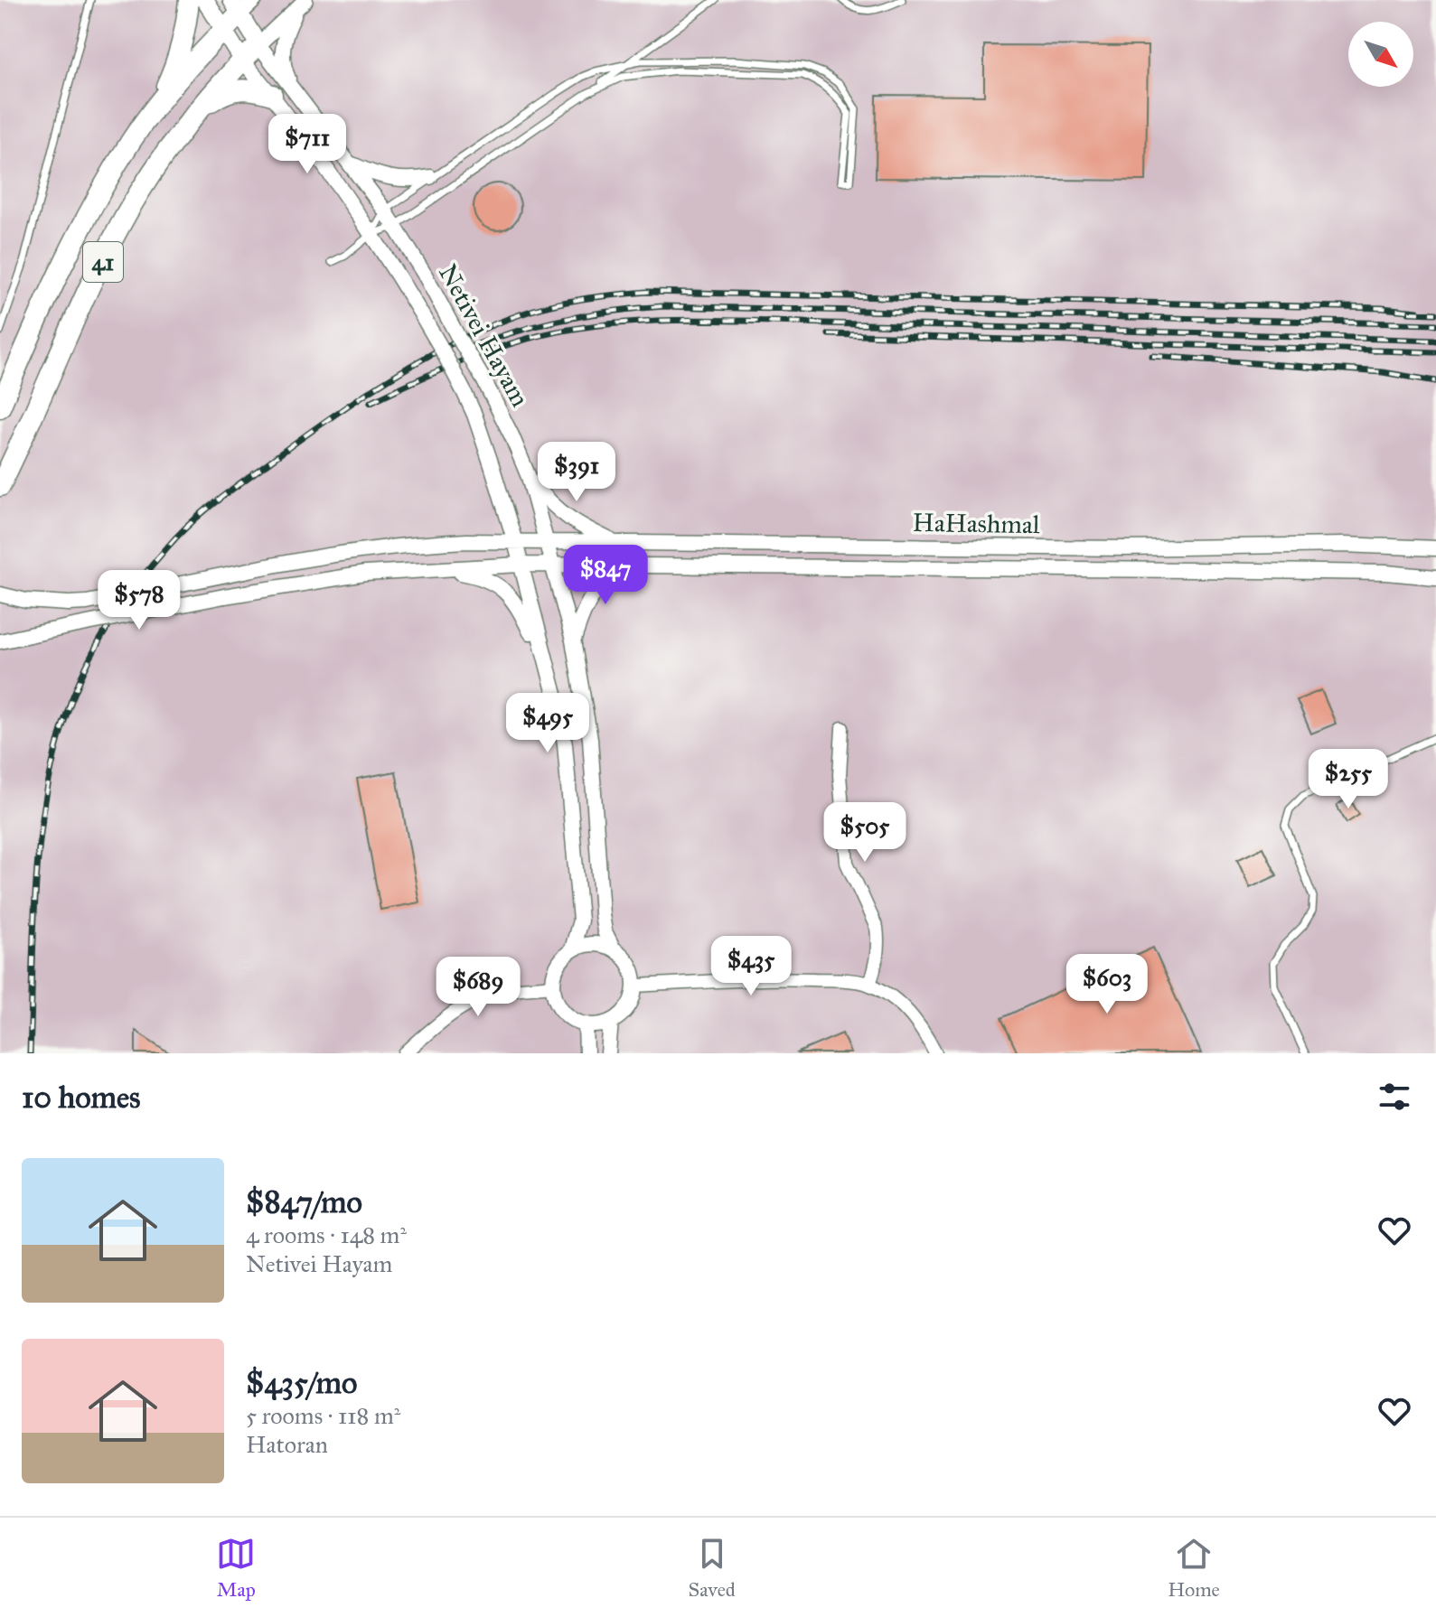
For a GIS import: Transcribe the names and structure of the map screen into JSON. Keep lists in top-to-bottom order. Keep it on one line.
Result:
{"streets":{"highway":["41"],"street":["Netivei Hayam","HaHashmal"]},"crossings":[["41","Netivei Hayam"],["Netivei Hayam","HaHashmal"]],"north":"bottom right","page":{"price":["$711","$391","$847","$578","$495","$255","$505","$435","$603","$689"],"heading":"10 homes","list":[{"name":"$847/mo","note":"4 rooms · 148 m² · Netivei Hayam"},{"name":"$435/mo","note":"5 rooms · 118 m² · Hatoran"}],"tabs":["Map","Saved","Home"]}}
